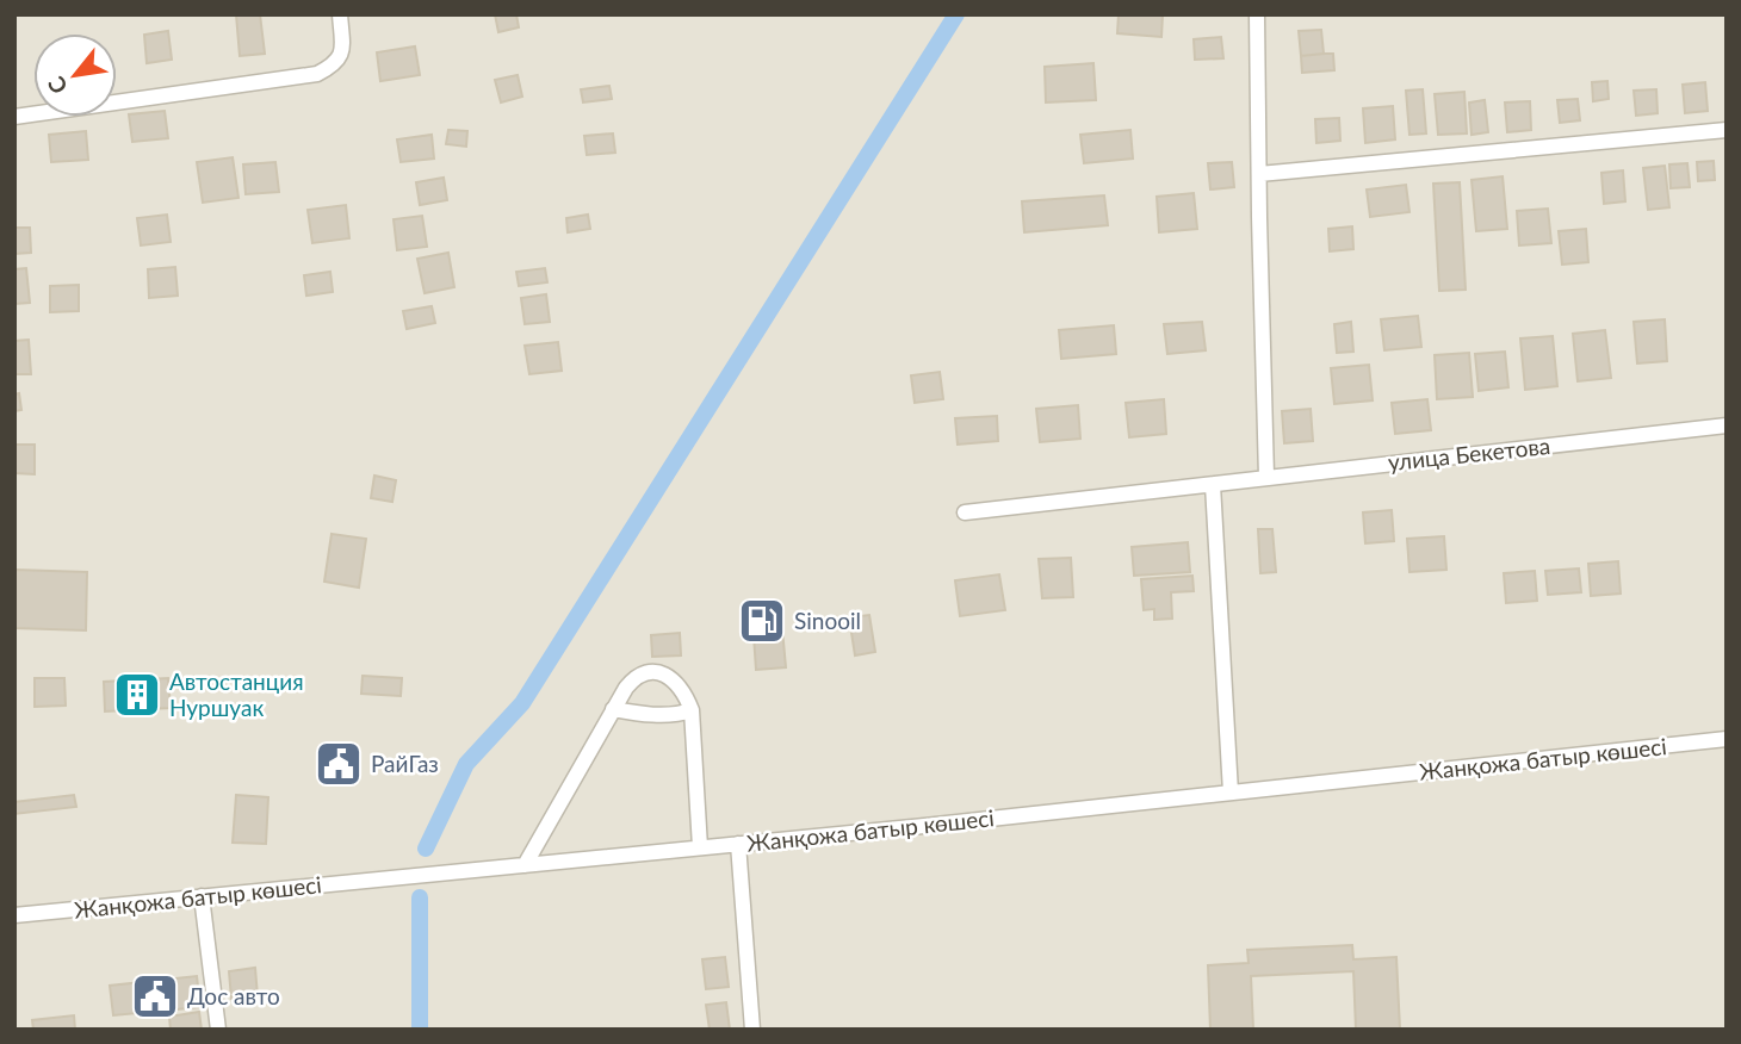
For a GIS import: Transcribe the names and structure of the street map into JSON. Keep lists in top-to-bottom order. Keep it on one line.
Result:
{"streets":{"street":["улица Бекетова","Жанқожа батыр көшесі"]},"places":{"fuel station":["Sinooil"],"building":["Автостанция Нуршуак"],"public building":["РайГаз","Дос авто"]},"north":"bottom left"}
